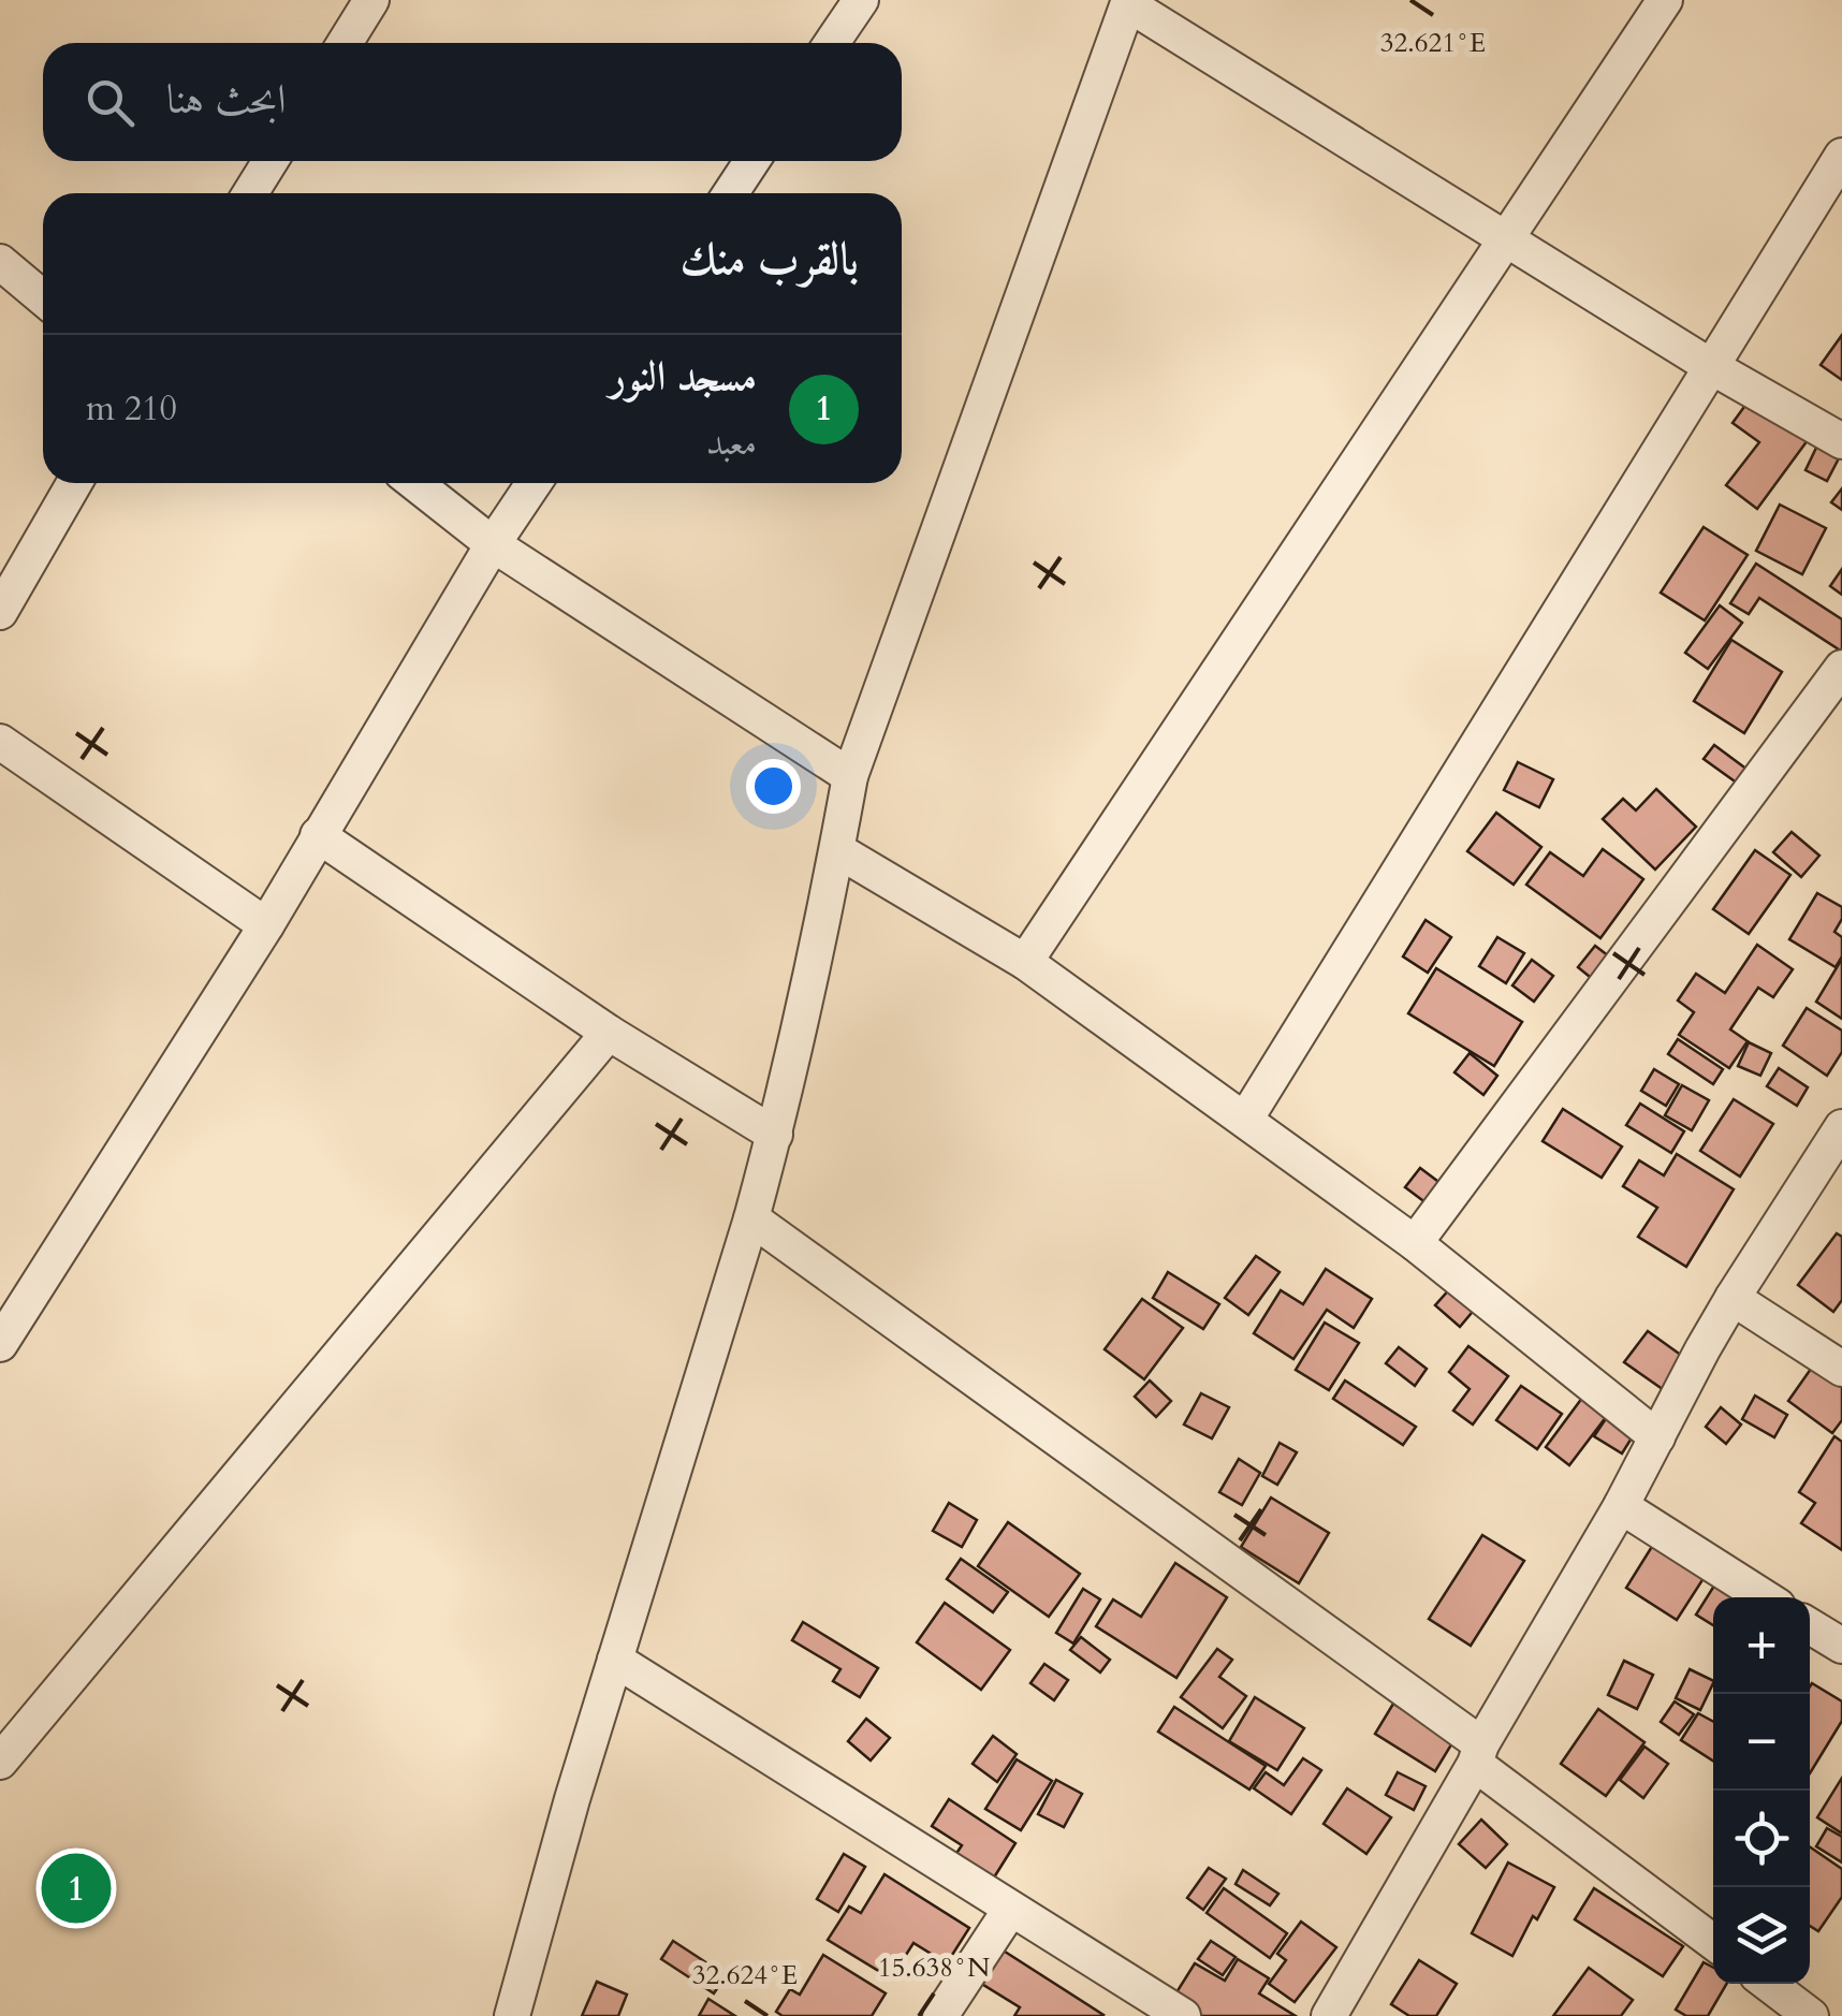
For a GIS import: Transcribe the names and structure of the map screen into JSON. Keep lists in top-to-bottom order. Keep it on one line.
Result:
{"page":{"search":"ابحث هنا","heading":"بالقرب منك","list":[{"mark":"1","name":"مسجد النور","note":"معبد","value":"210 m"}],"map_buttons":["+","−"],"pins":"1"},"coordinates":["32.621°E","15.638°N","32.624°E"]}
